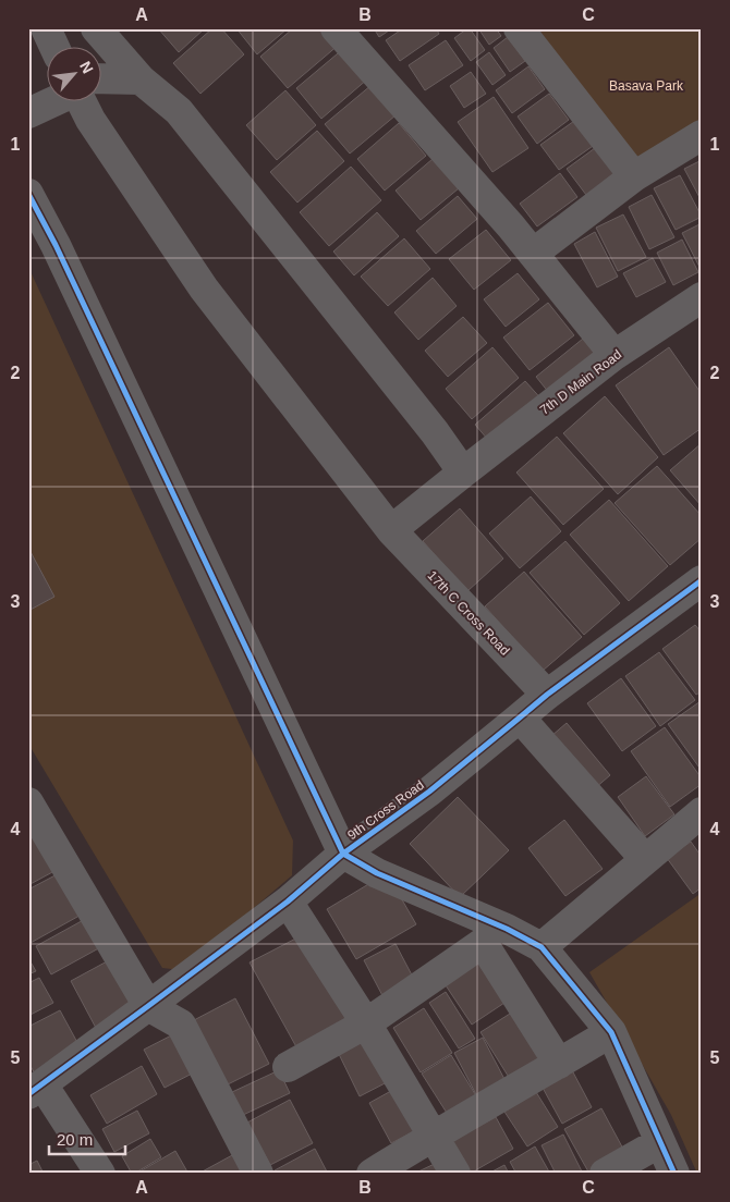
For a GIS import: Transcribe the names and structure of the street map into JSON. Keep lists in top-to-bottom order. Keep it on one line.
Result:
{"streets":{"street":["7th D Main Road","17th C Cross Road","9th Cross Road"]},"crossings":[["7th D Main Road","17th C Cross Road"],["17th C Cross Road","9th Cross Road"]],"parks":["Basava Park"],"scale_bar":"20 m","north":"top right","grid":{"columns":["A","B","C"],"rows":["1","2","3","4","5"]}}
